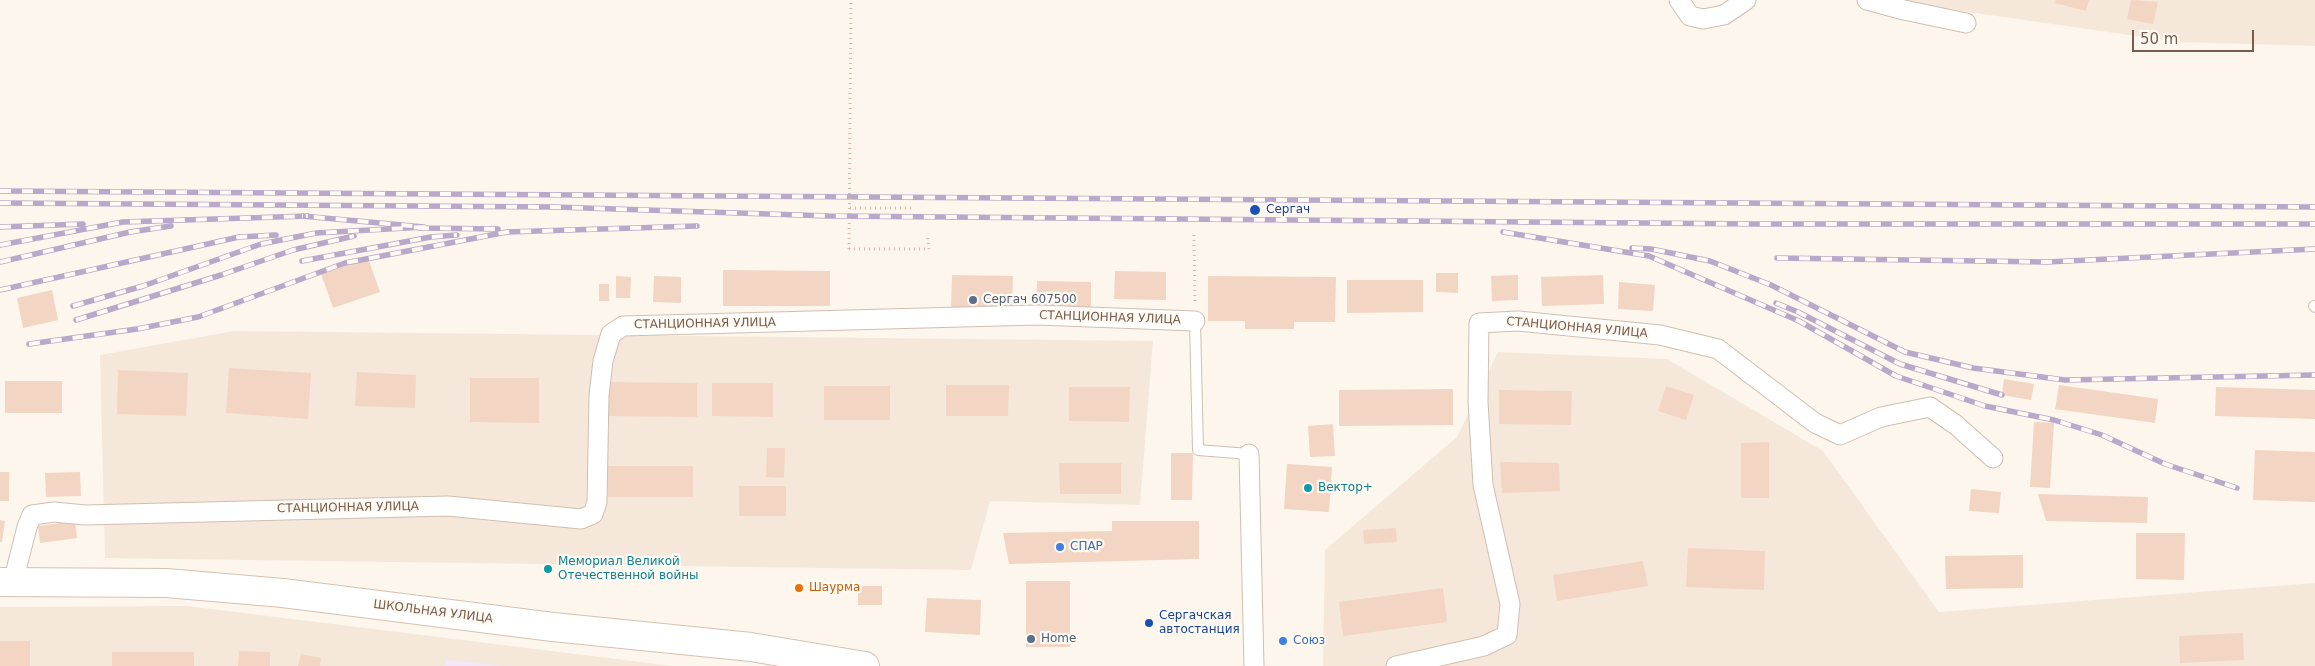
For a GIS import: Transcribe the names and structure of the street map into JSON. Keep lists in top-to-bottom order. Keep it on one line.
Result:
{"streets":{"main road":["ШКОЛЬНАЯ УЛИЦА"],"street":["СТАНЦИОННАЯ УЛИЦА"]},"crossings":[["СТАНЦИОННАЯ УЛИЦА","ШКОЛЬНАЯ УЛИЦА"]],"places":["Сергач","Сергач 607500","Вектор+","СПАР","Мемориал Великой Отечественной войны","Шаурма","Сергачская автостанция","Home","Союз"],"scale_bar":"50 m"}
